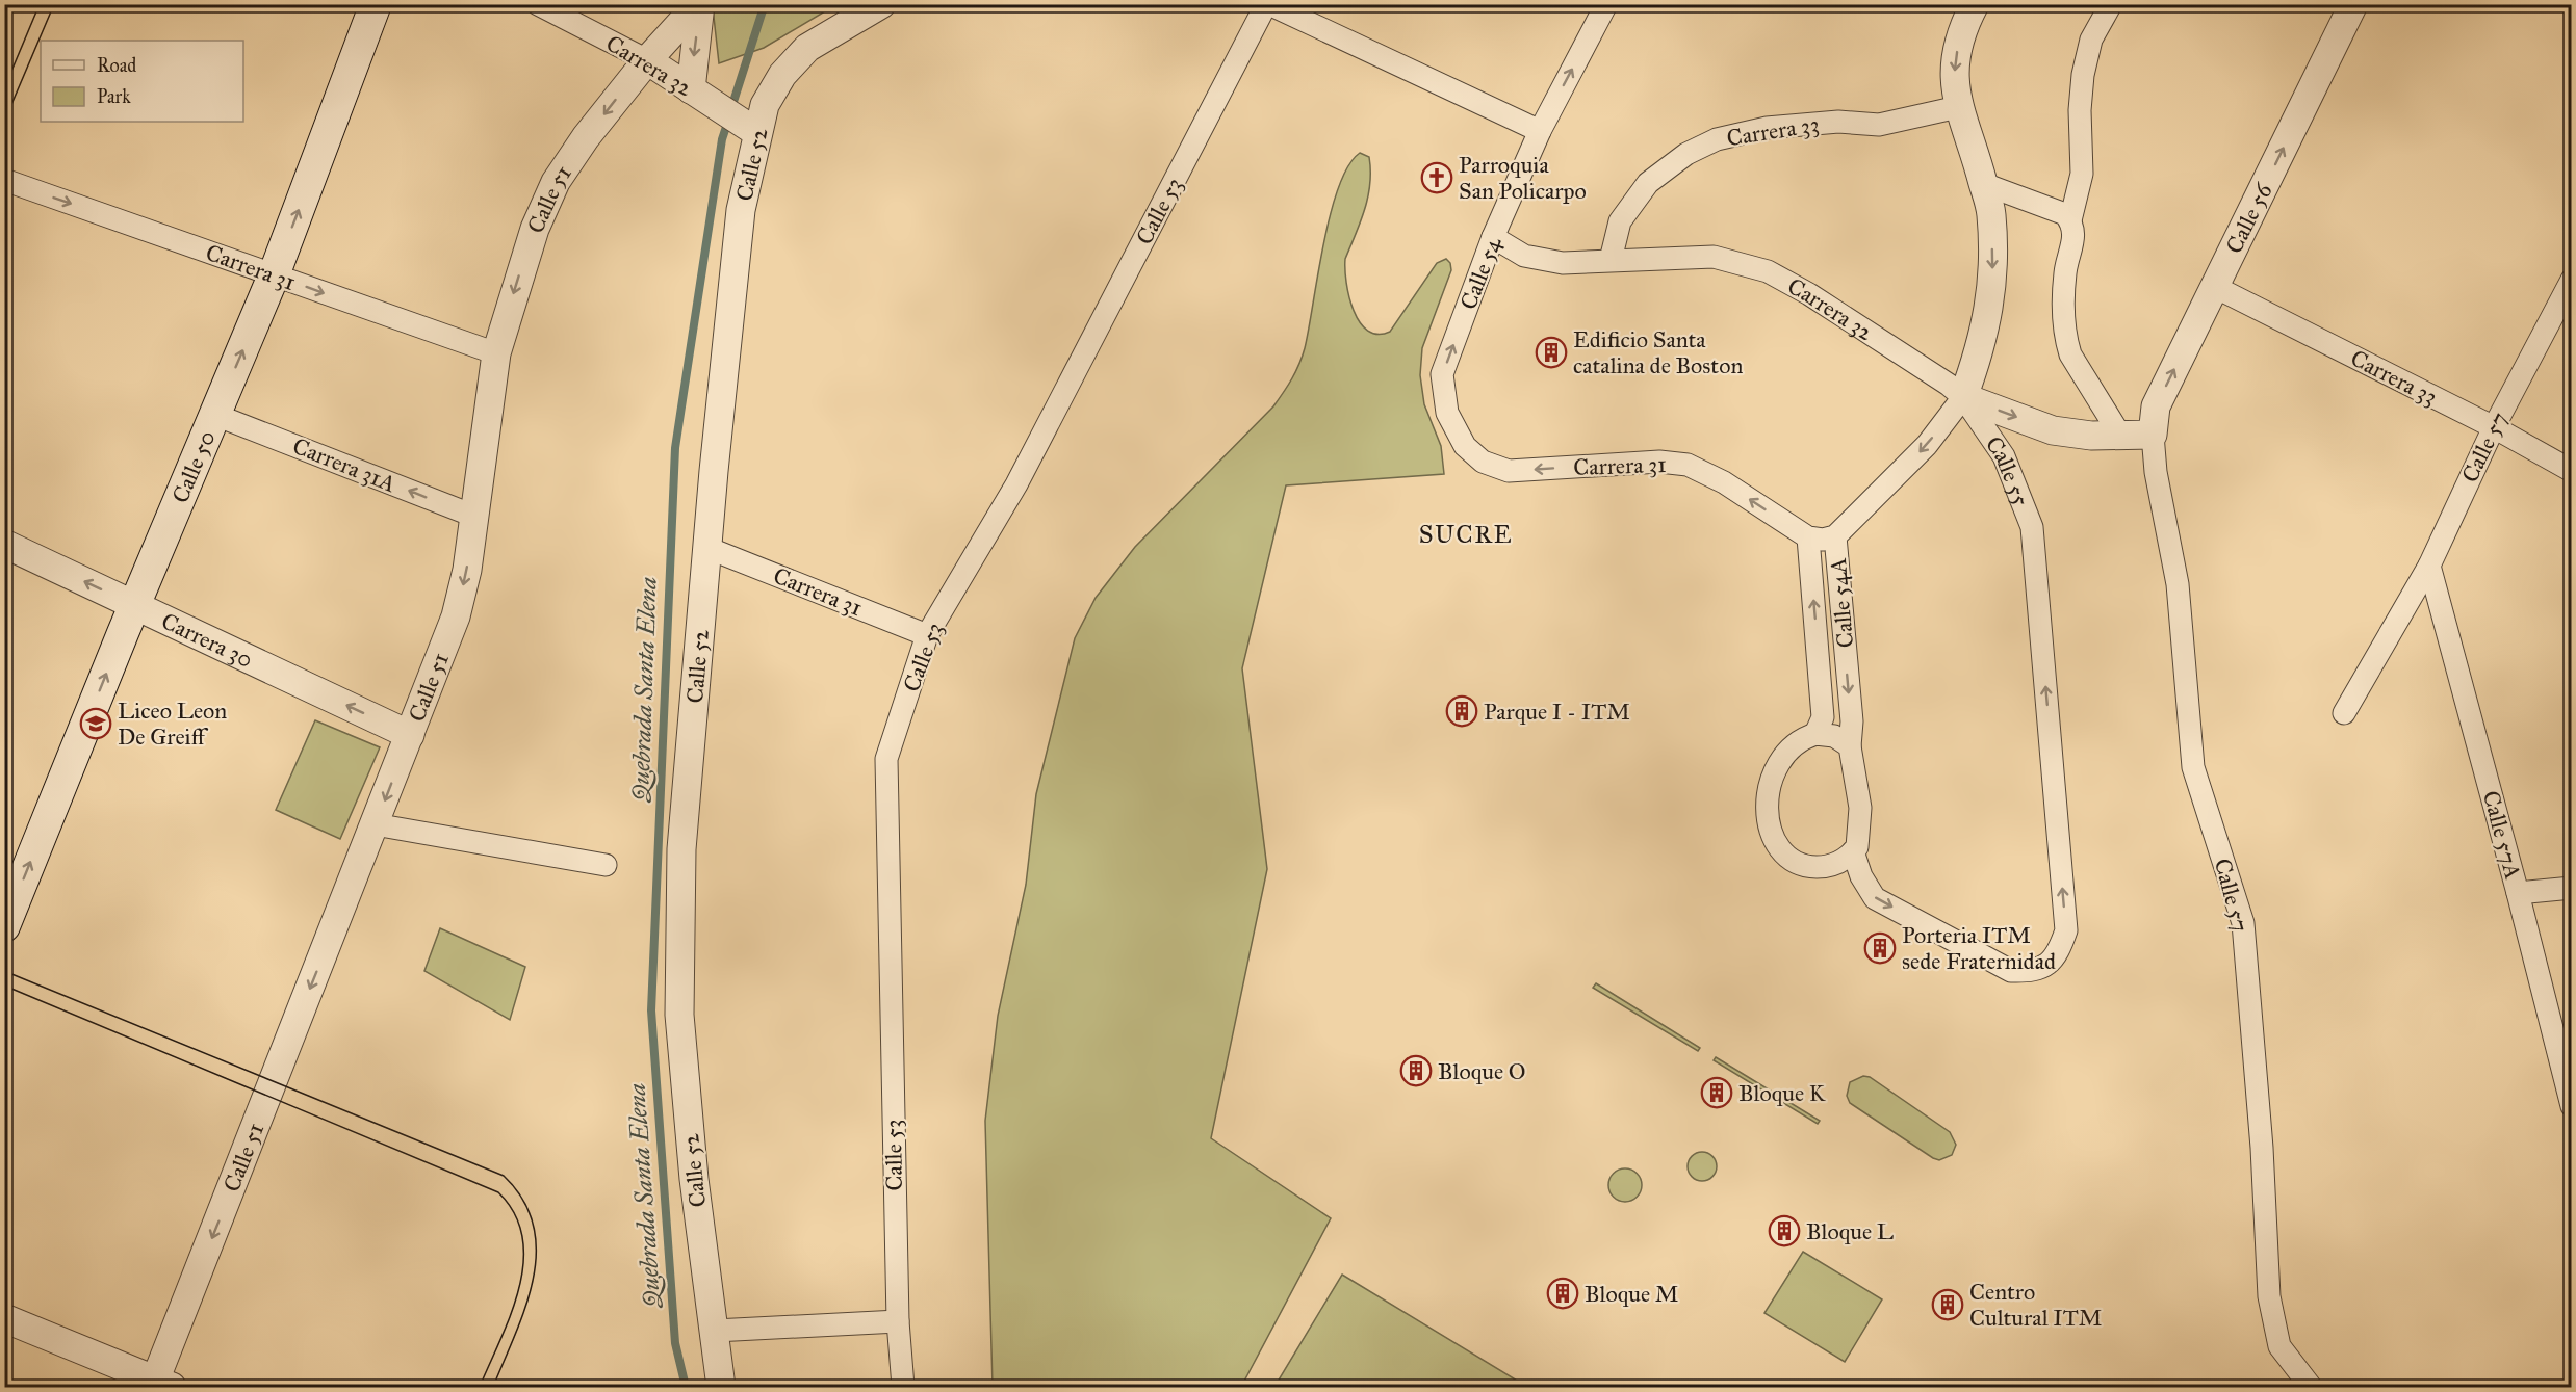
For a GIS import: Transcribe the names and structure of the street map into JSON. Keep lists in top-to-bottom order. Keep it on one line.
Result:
{"streets":{"main road":["Calle 50"],"street":["Carrera 32","Carrera 33","Calle 52","Calle 51","Calle 53","Calle 56","Carrera 31","Calle 54","Calle 57","Carrera 31A","Calle 55","Calle 54A","Carrera 30","Calle 57A"]},"crossings":[["Carrera 32","Carrera 33"],["Carrera 32","Calle 52"],["Carrera 32","Calle 51"],["Carrera 32","Calle 56"],["Carrera 32","Calle 54"],["Carrera 32","Calle 57"],["Carrera 32","Calle 55"],["Carrera 32","Calle 54A"],["Carrera 33","Calle 56"],["Carrera 33","Calle 57"],["Calle 52","Carrera 31"],["Calle 51","Carrera 31"],["Calle 51","Carrera 31A"],["Calle 51","Carrera 30"],["Calle 53","Carrera 31"],["Calle 56","Calle 57"],["Carrera 31","Calle 54"],["Carrera 31","Calle 50"],["Carrera 31","Calle 54A"],["Calle 57","Calle 57A"],["Carrera 31A","Calle 50"],["Calle 50","Carrera 30"],["Calle 55","Calle 54A"]],"one_way":["Calle 51","Calle 54","Carrera 31A","Calle 50","Carrera 30"],"districts":["SUCRE"],"water":["Quebrada Santa Elena"],"places":{"church":["Parroquia San Policarpo"],"building":["Edificio Santa catalina de Boston","Parque I - ITM","Porteria ITM sede Fraternidad","Bloque O","Bloque K","Bloque L","Bloque M","Centro Cultural ITM"],"school or university":["Liceo Leon De Greiff"]},"legend":["Road","Park"]}
